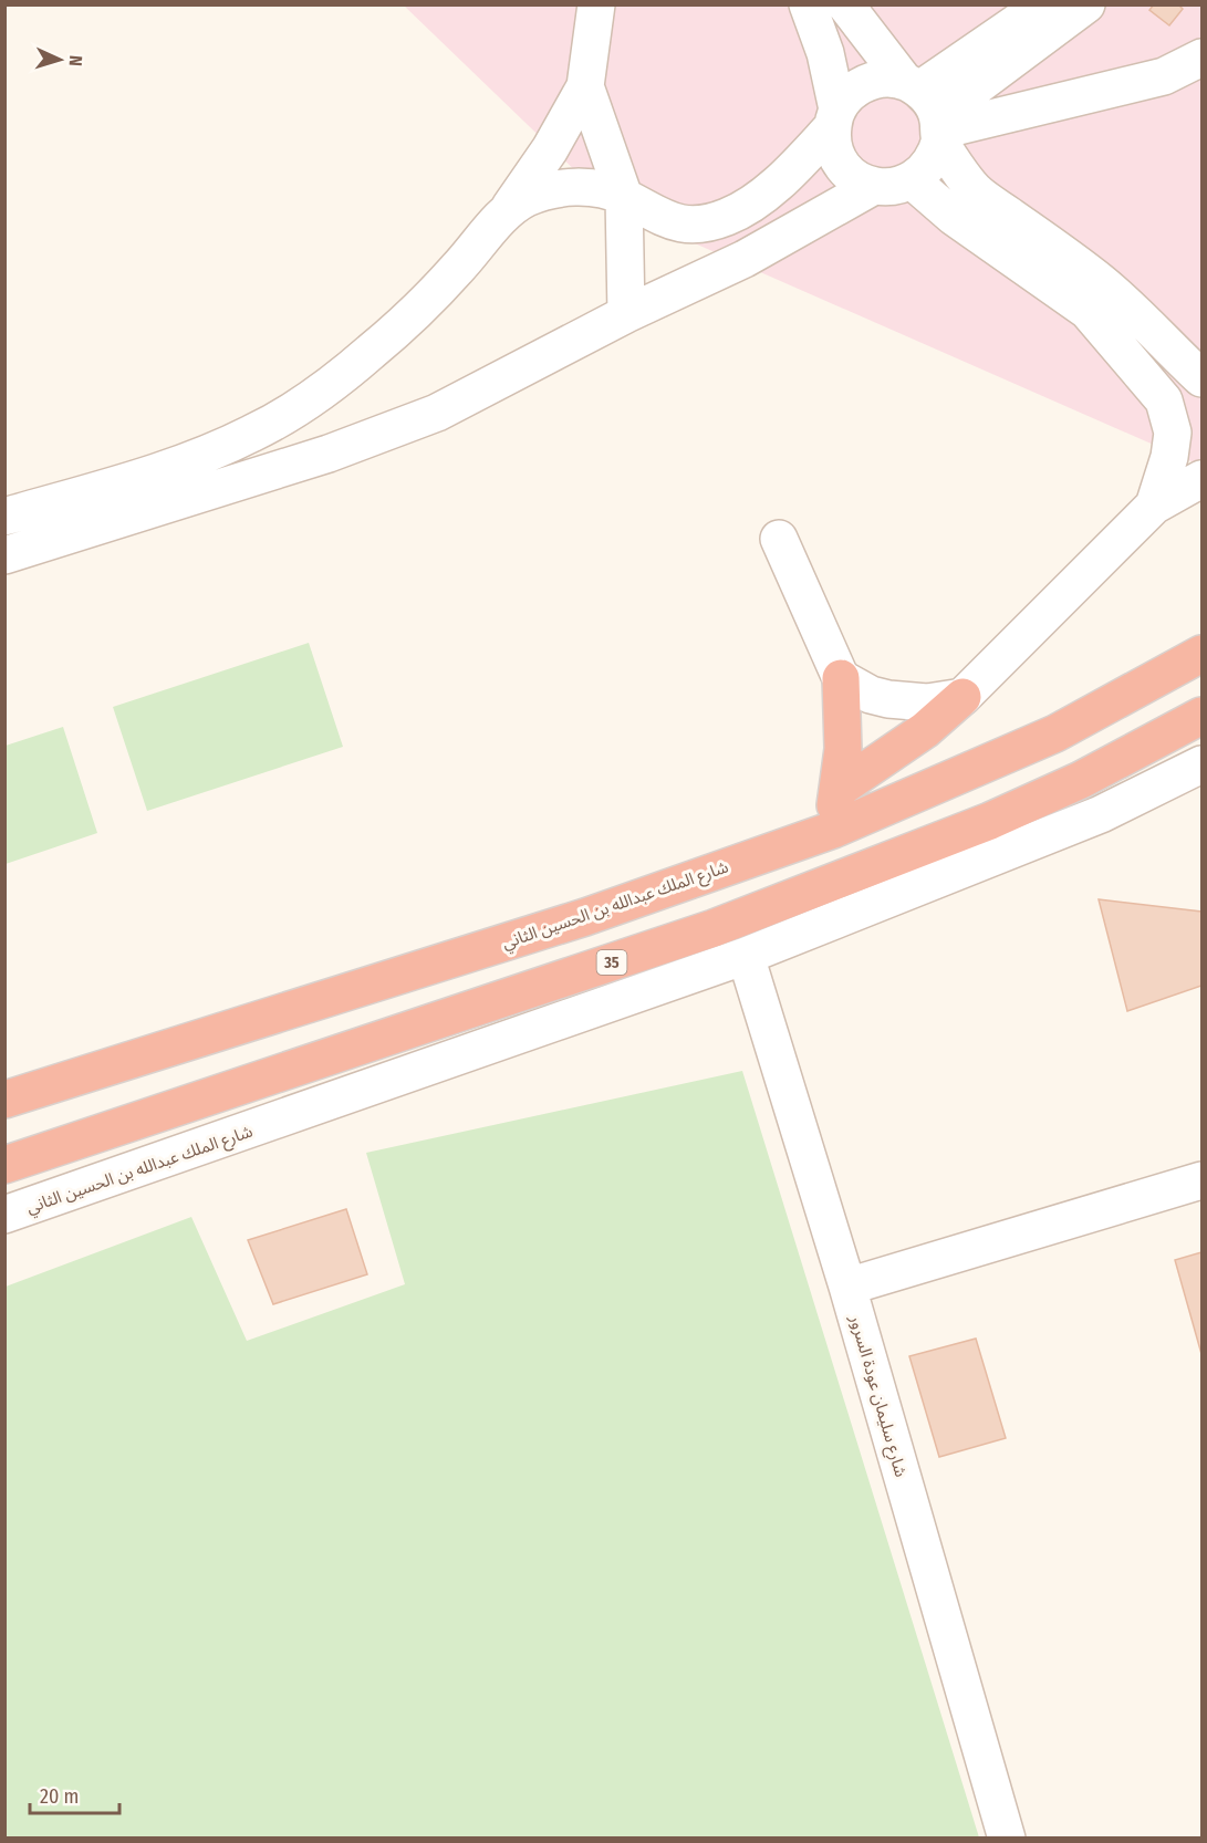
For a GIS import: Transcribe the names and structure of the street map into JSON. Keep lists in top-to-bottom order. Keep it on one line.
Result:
{"streets":{"highway":["شارع الملك عبدالله بن الحسين الثاني","35"],"street":["شارع سليمان عودة السرور"]},"crossings":[["شارع الملك عبدالله بن الحسين الثاني","شارع سليمان عودة السرور"]],"scale_bar":"20 m","north":"right"}
